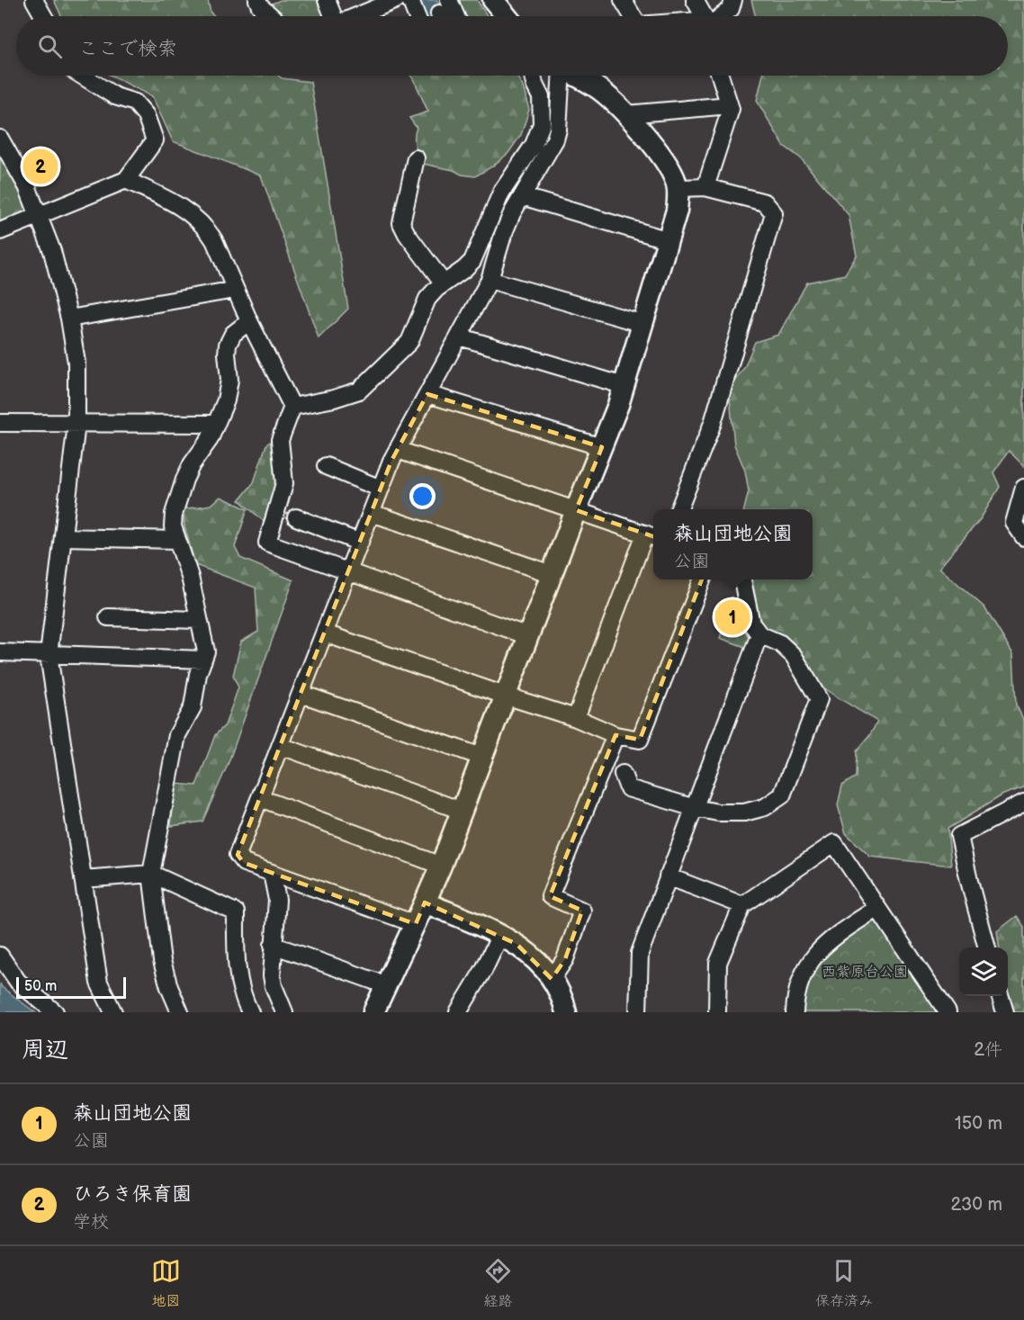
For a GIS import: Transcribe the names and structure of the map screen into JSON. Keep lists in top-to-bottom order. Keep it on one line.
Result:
{"parks":["西紫原台公園"],"scale_bar":"50 m","page":{"search":"ここで検索","pins":["2","1"],"popup":["森山団地公園","公園"],"scale":"50 m","heading":["周辺","2件"],"list":[{"mark":"1","name":"森山団地公園","note":"公園","value":"150 m"},{"mark":"2","name":"ひろき保育園","note":"学校","value":"230 m"}],"nav":["地図","経路","保存済み"]}}
